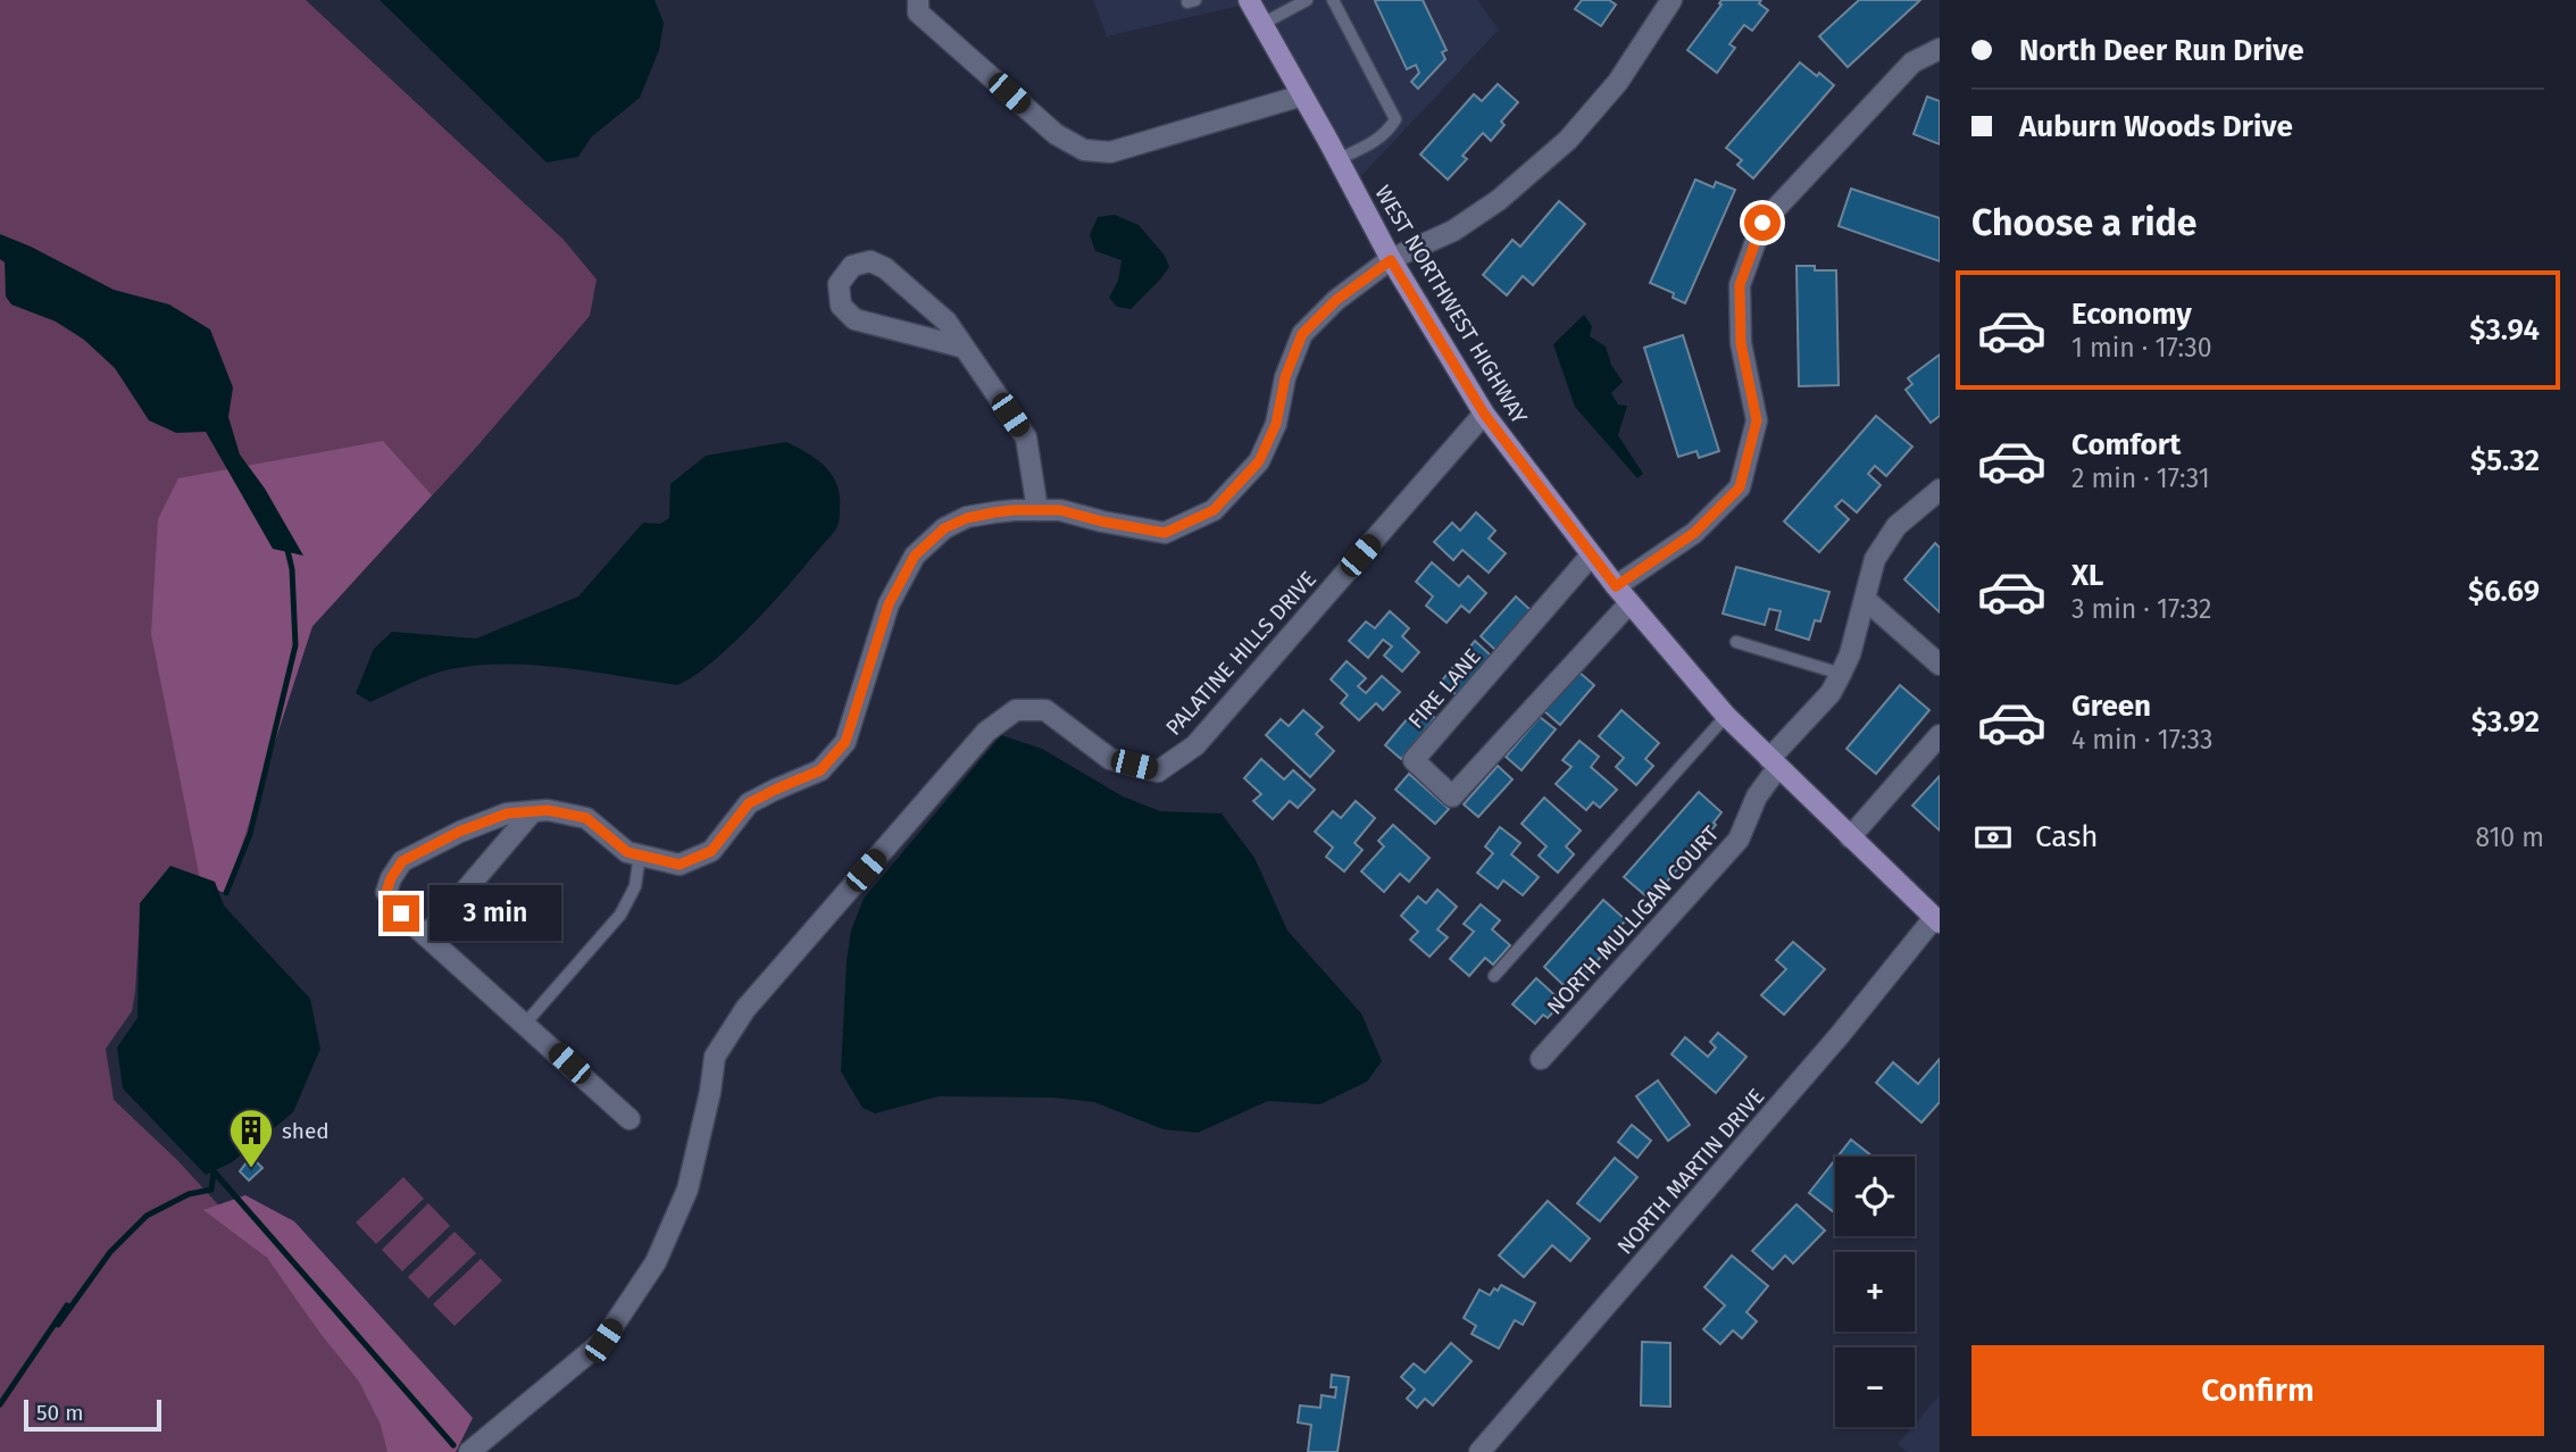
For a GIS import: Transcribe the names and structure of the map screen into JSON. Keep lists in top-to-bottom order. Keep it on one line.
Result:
{"streets":{"main road":["WEST NORTHWEST HIGHWAY"],"street":["PALATINE HILLS DRIVE","FIRE LANE","NORTH MULLIGAN COURT","NORTH MARTIN DRIVE"]},"crossings":[["WEST NORTHWEST HIGHWAY","PALATINE HILLS DRIVE"],["WEST NORTHWEST HIGHWAY","FIRE LANE"],["WEST NORTHWEST HIGHWAY","NORTH MULLIGAN COURT"],["WEST NORTHWEST HIGHWAY","NORTH MARTIN DRIVE"]],"places":{"building":["shed"]},"scale_bar":"50 m","page":{"banner":["North Deer Run Drive","Auburn Woods Drive"],"heading":"Choose a ride","list":[{"name":"Economy","note":"1 min · 17:30","value":"$3.94"},{"name":"Comfort","note":"2 min · 17:31","value":"$5.32"},{"name":"XL","note":"3 min · 17:32","value":"$6.69"},{"name":"Green","note":"4 min · 17:33","value":"$3.92"}],"pay":["Cash","810 m"],"bubble":"3 min","map_buttons":["+","−"],"buttons":"Confirm","scale":"50 m"}}
